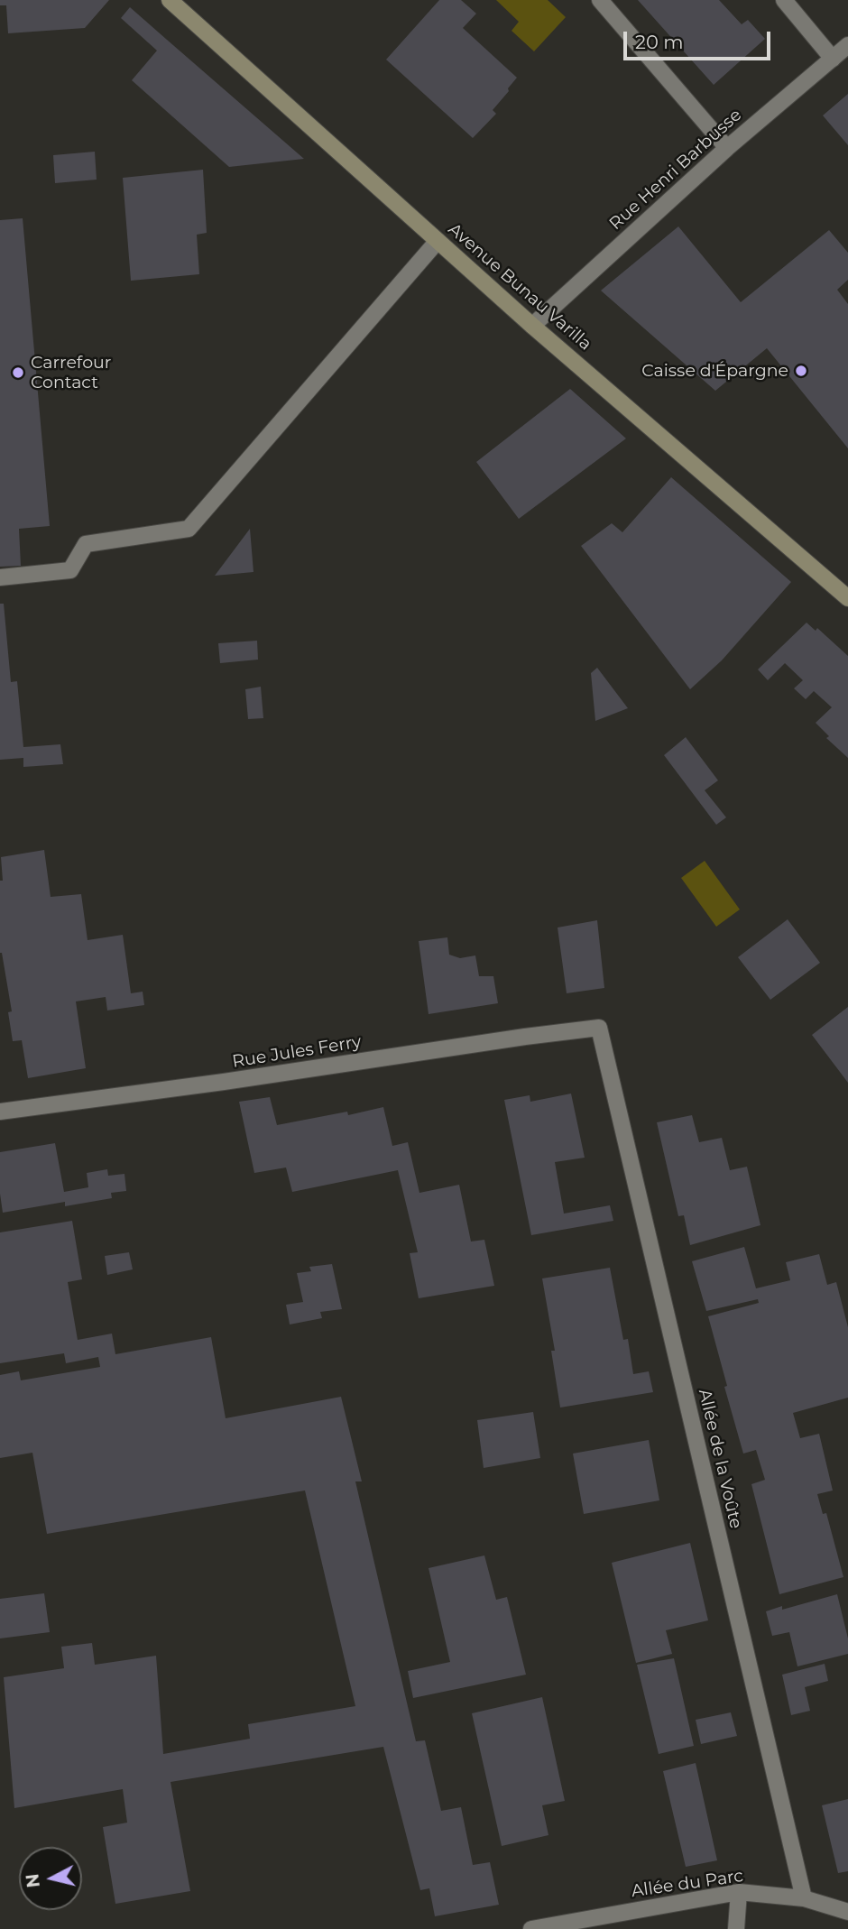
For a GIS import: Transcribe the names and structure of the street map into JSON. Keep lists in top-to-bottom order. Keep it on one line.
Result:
{"streets":{"main road":["Avenue Bunau Varilla"],"street":["Rue Henri Barbusse","Rue Jules Ferry","Allée de la Voûte","Allée du Parc"]},"crossings":[["Rue Henri Barbusse","Avenue Bunau Varilla"],["Rue Jules Ferry","Allée de la Voûte"],["Allée de la Voûte","Allée du Parc"]],"places":["Caisse d'Épargne","Carrefour Contact"],"scale_bar":"20 m","north":"left"}
